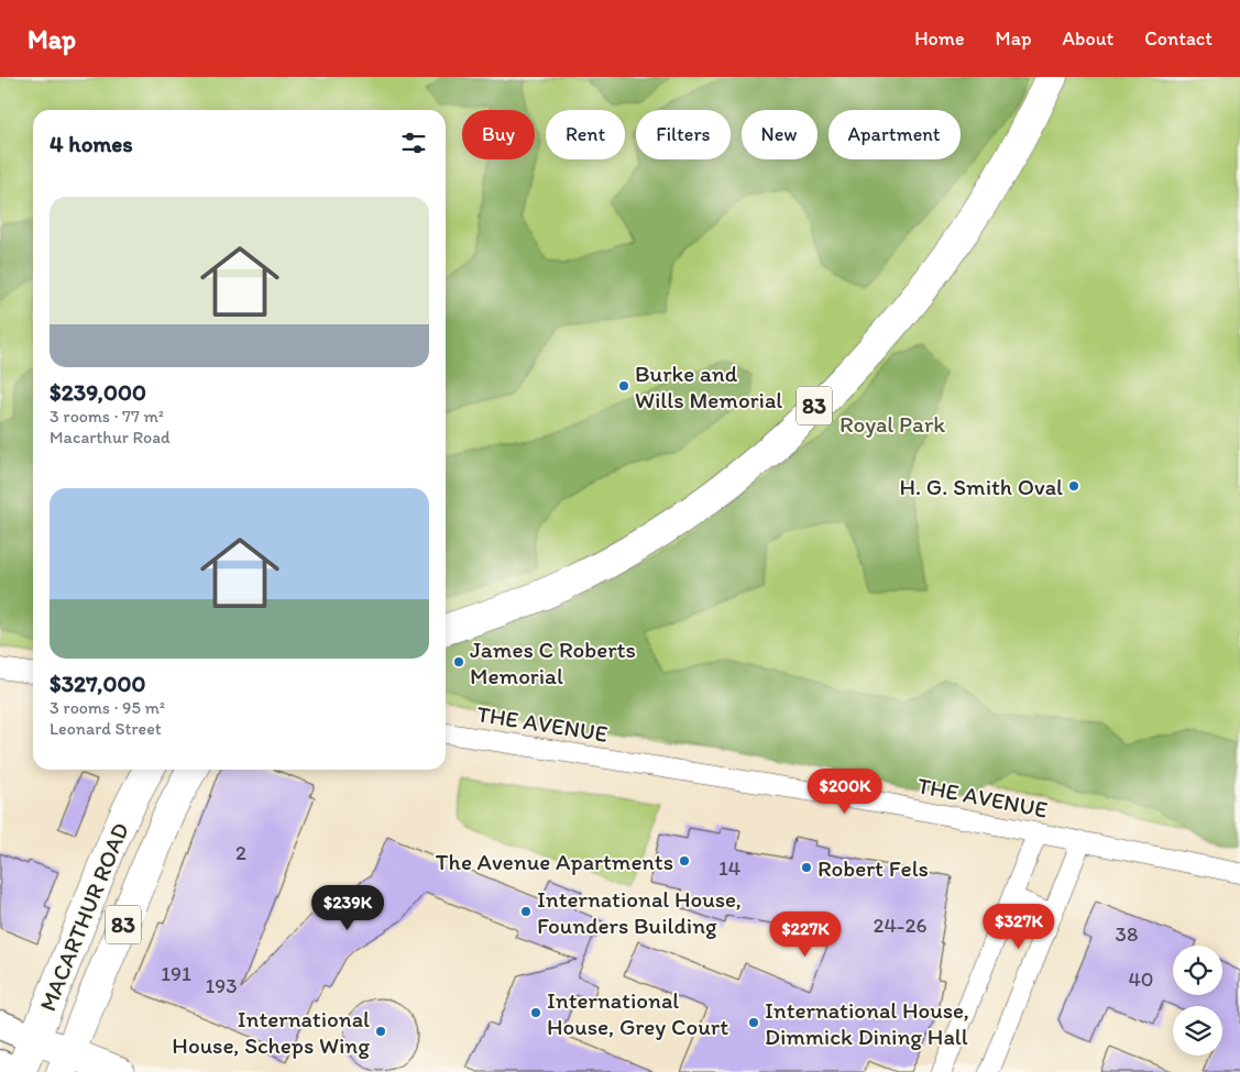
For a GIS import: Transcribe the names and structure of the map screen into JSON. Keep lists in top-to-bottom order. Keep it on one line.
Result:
{"streets":{"highway":["83","MACARTHUR ROAD"],"street":["THE AVENUE"]},"parks":["Royal Park"],"places":["Burke and Wills Memorial","H. G. Smith Oval","James C Roberts Memorial","The Avenue Apartments","Robert Fels","International House, Founders Building","International House, Grey Court","International House, Dimmick Dining Hall","International House, Scheps Wing"],"house_numbers":["2","14","24-26","38","191","40","193"],"page":{"header":"Map","nav":["Home","Map","About","Contact"],"chip":["Buy","Rent","Filters","New","Apartment"],"heading":"4 homes","list":[{"name":"$239,000","note":"3 rooms · 77 m² · Macarthur Road"},{"name":"$327,000","note":"3 rooms · 95 m² · Leonard Street"}],"price":["$200K","$239K","$327K","$227K"]}}
